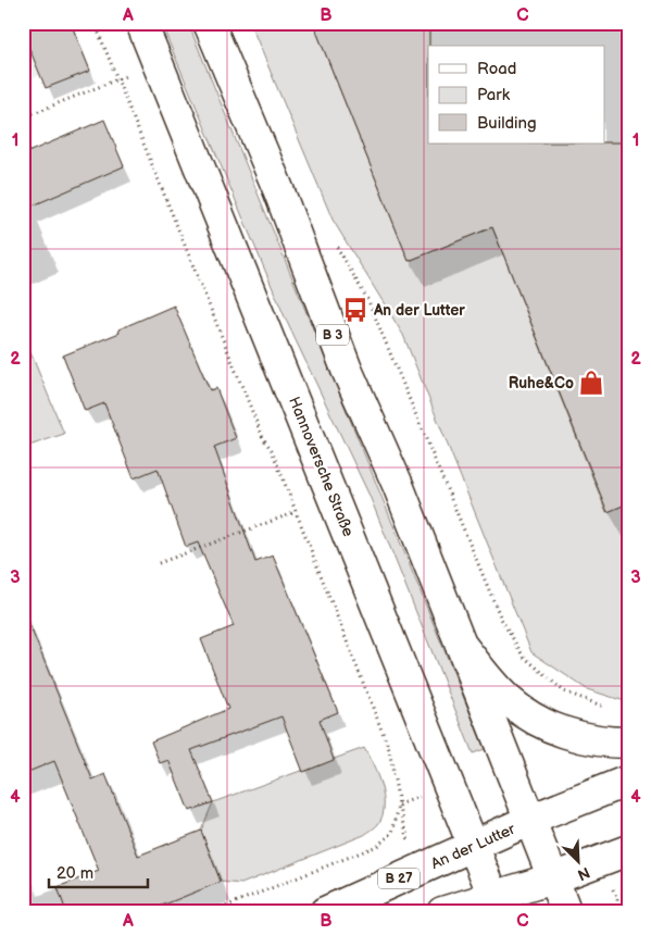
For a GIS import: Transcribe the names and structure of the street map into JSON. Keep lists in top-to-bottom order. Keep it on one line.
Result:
{"streets":{"main road":["B 3","Hannoversche Straße","An der Lutter","B 27"]},"crossings":[["B 3","An der Lutter"],["B 3","B 27"],["Hannoversche Straße","An der Lutter"],["An der Lutter","B 27"]],"places":{"bus stop":["An der Lutter"],"shop":["Ruhe&Co"]},"legend":["Road","Park","Building"],"scale_bar":"20 m","north":"bottom right","grid":{"columns":["A","B","C"],"rows":["1","2","3","4"]}}
